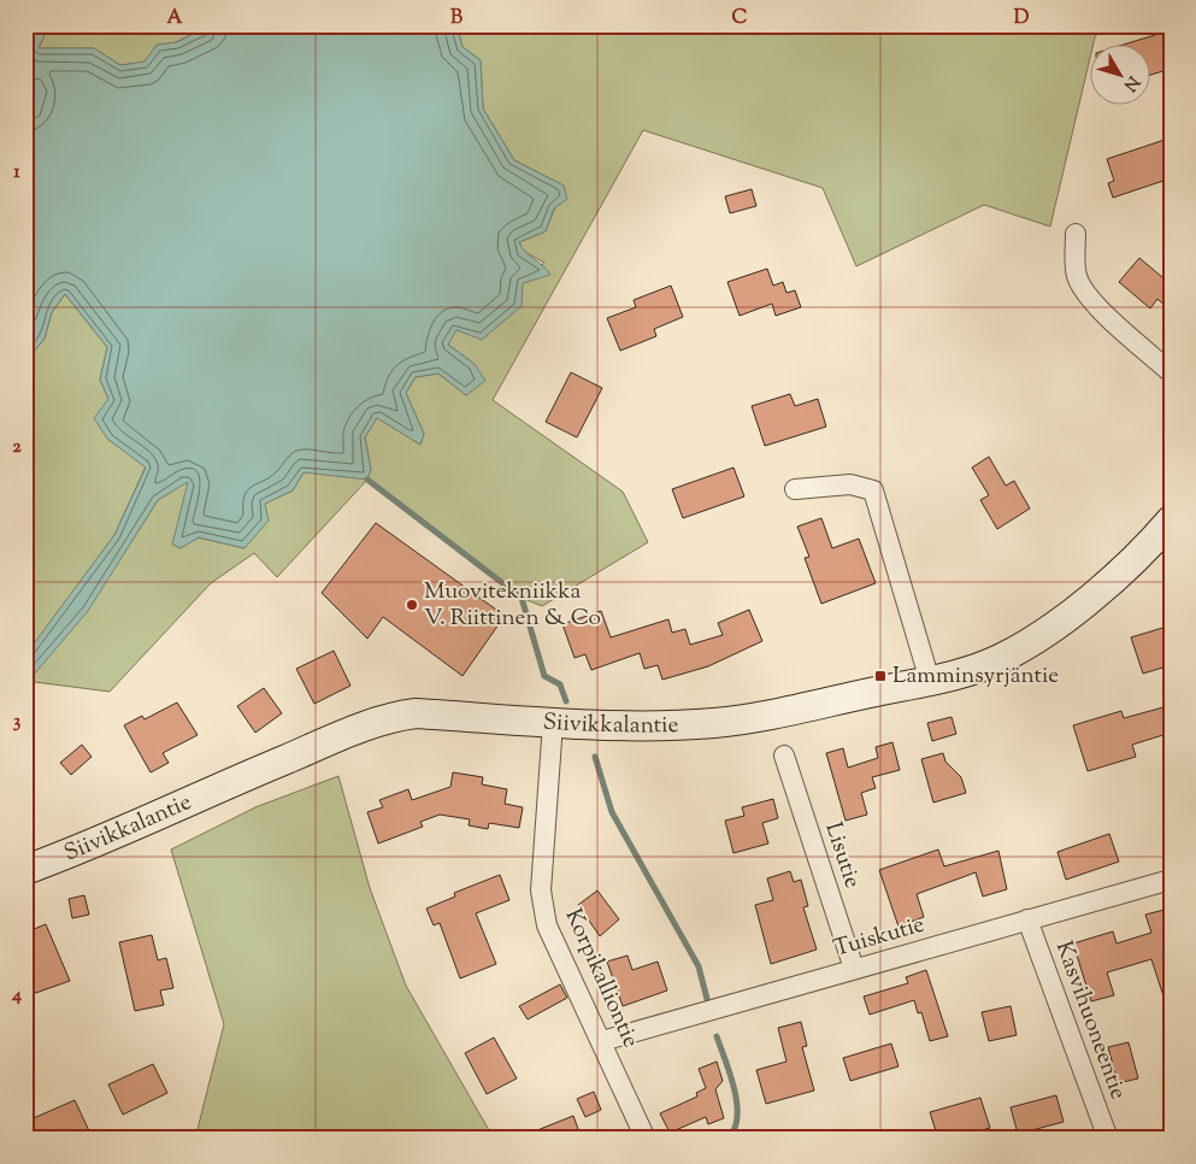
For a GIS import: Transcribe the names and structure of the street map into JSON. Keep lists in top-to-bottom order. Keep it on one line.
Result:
{"streets":{"main road":["Siivikkalantie"],"street":["Lisutie","Tuiskutie","Korpikalliontie","Kasvihuoneentie"]},"crossings":[["Siivikkalantie","Korpikalliontie"],["Lisutie","Tuiskutie"],["Tuiskutie","Korpikalliontie"],["Tuiskutie","Kasvihuoneentie"]],"places":{"other":["Muovitekniikka V. Riittinen & Co"],"transit":["Lamminsyrjäntie"]},"north":"bottom right","grid":{"columns":["A","B","C","D"],"rows":["1","2","3","4"]}}
